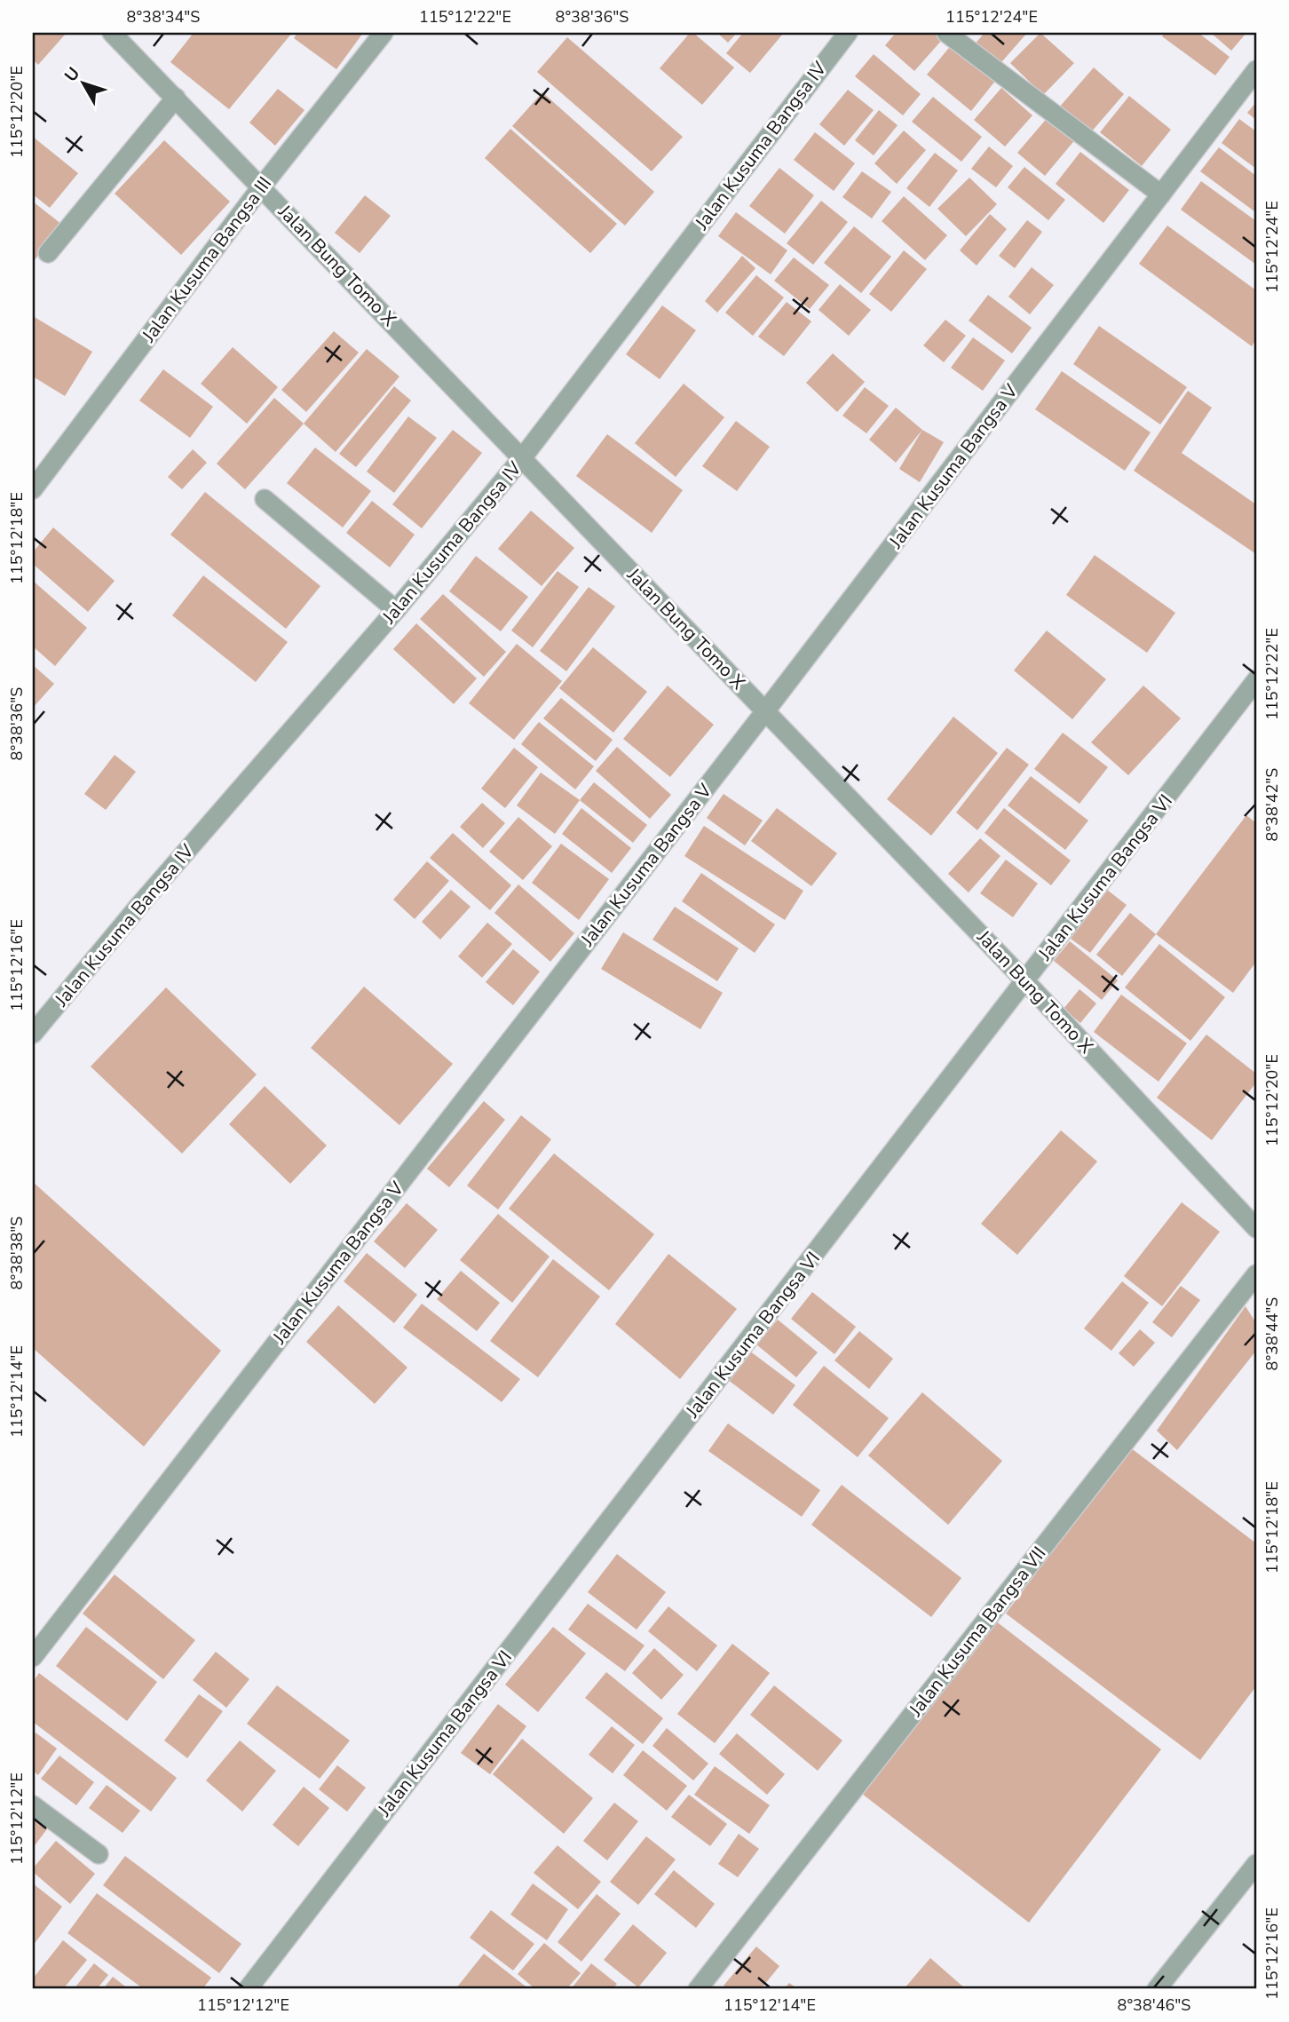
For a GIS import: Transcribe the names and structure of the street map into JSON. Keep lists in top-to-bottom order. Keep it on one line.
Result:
{"streets":{"street":["Jalan Kusuma Bangsa IV","Jalan Kusuma Bangsa III","Jalan Bung Tomo X","Jalan Kusuma Bangsa V","Jalan Kusuma Bangsa VI","Jalan Kusuma Bangsa VII"]},"crossings":[["Jalan Kusuma Bangsa IV","Jalan Bung Tomo X"],["Jalan Kusuma Bangsa III","Jalan Bung Tomo X"],["Jalan Bung Tomo X","Jalan Kusuma Bangsa V"],["Jalan Bung Tomo X","Jalan Kusuma Bangsa VI"]],"north":"top left","coordinates":["8°38'34\"S","115°12'22\"E","8°38'36\"S","115°12'24\"E","115°12'20\"E","115°12'18\"E","8°38'42\"S","115°12'16\"E","8°38'38\"S","8°38'44\"S","115°12'14\"E","115°12'12\"E","8°38'46\"S"]}
